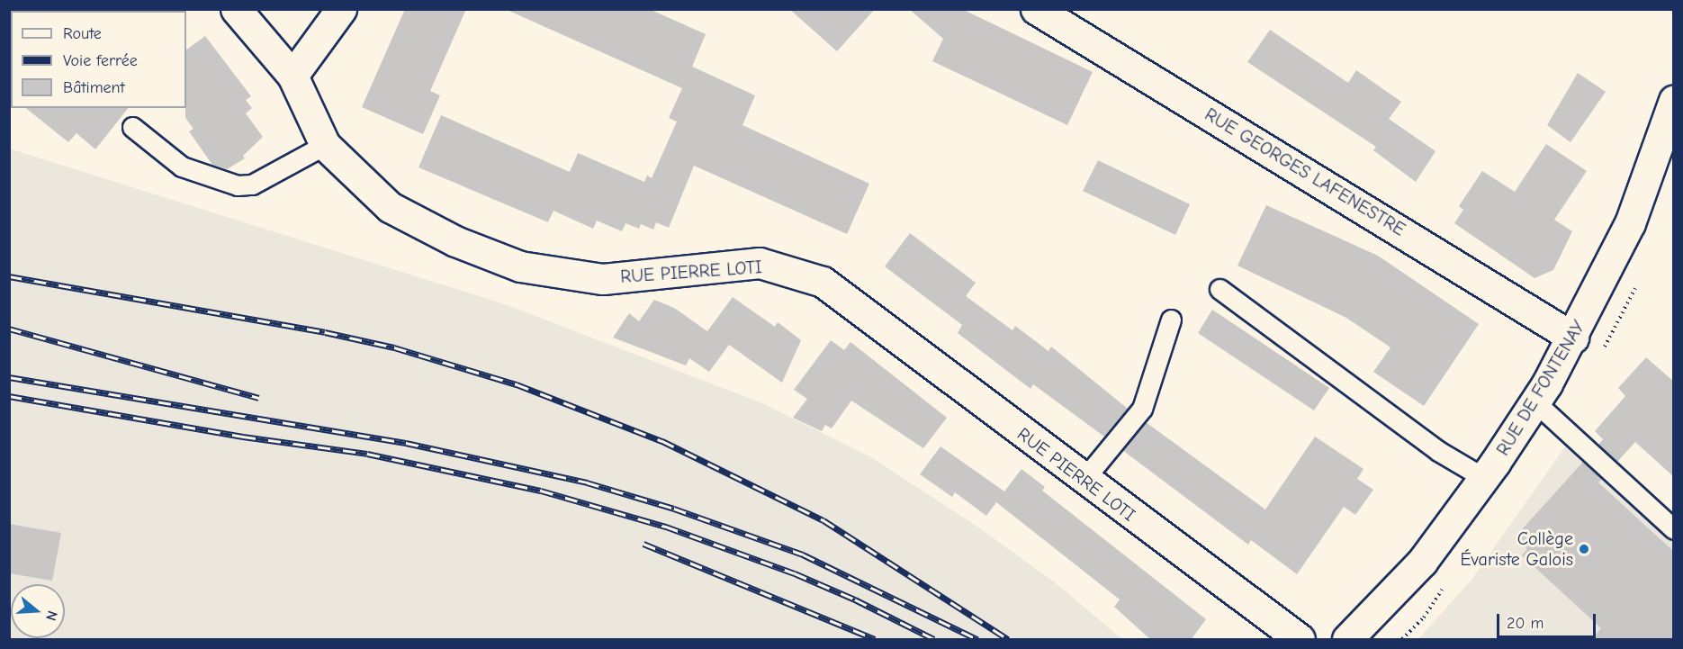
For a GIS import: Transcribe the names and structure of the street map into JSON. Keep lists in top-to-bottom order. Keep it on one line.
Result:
{"streets":{"street":["RUE GEORGES LAFENESTRE","RUE PIERRE LOTI","RUE DE FONTENAY"]},"crossings":[["RUE GEORGES LAFENESTRE","RUE DE FONTENAY"]],"places":["Collège Évariste Galois"],"legend":["Route","Voie ferrée","Bâtiment"],"scale_bar":"20 m","north":"right"}
